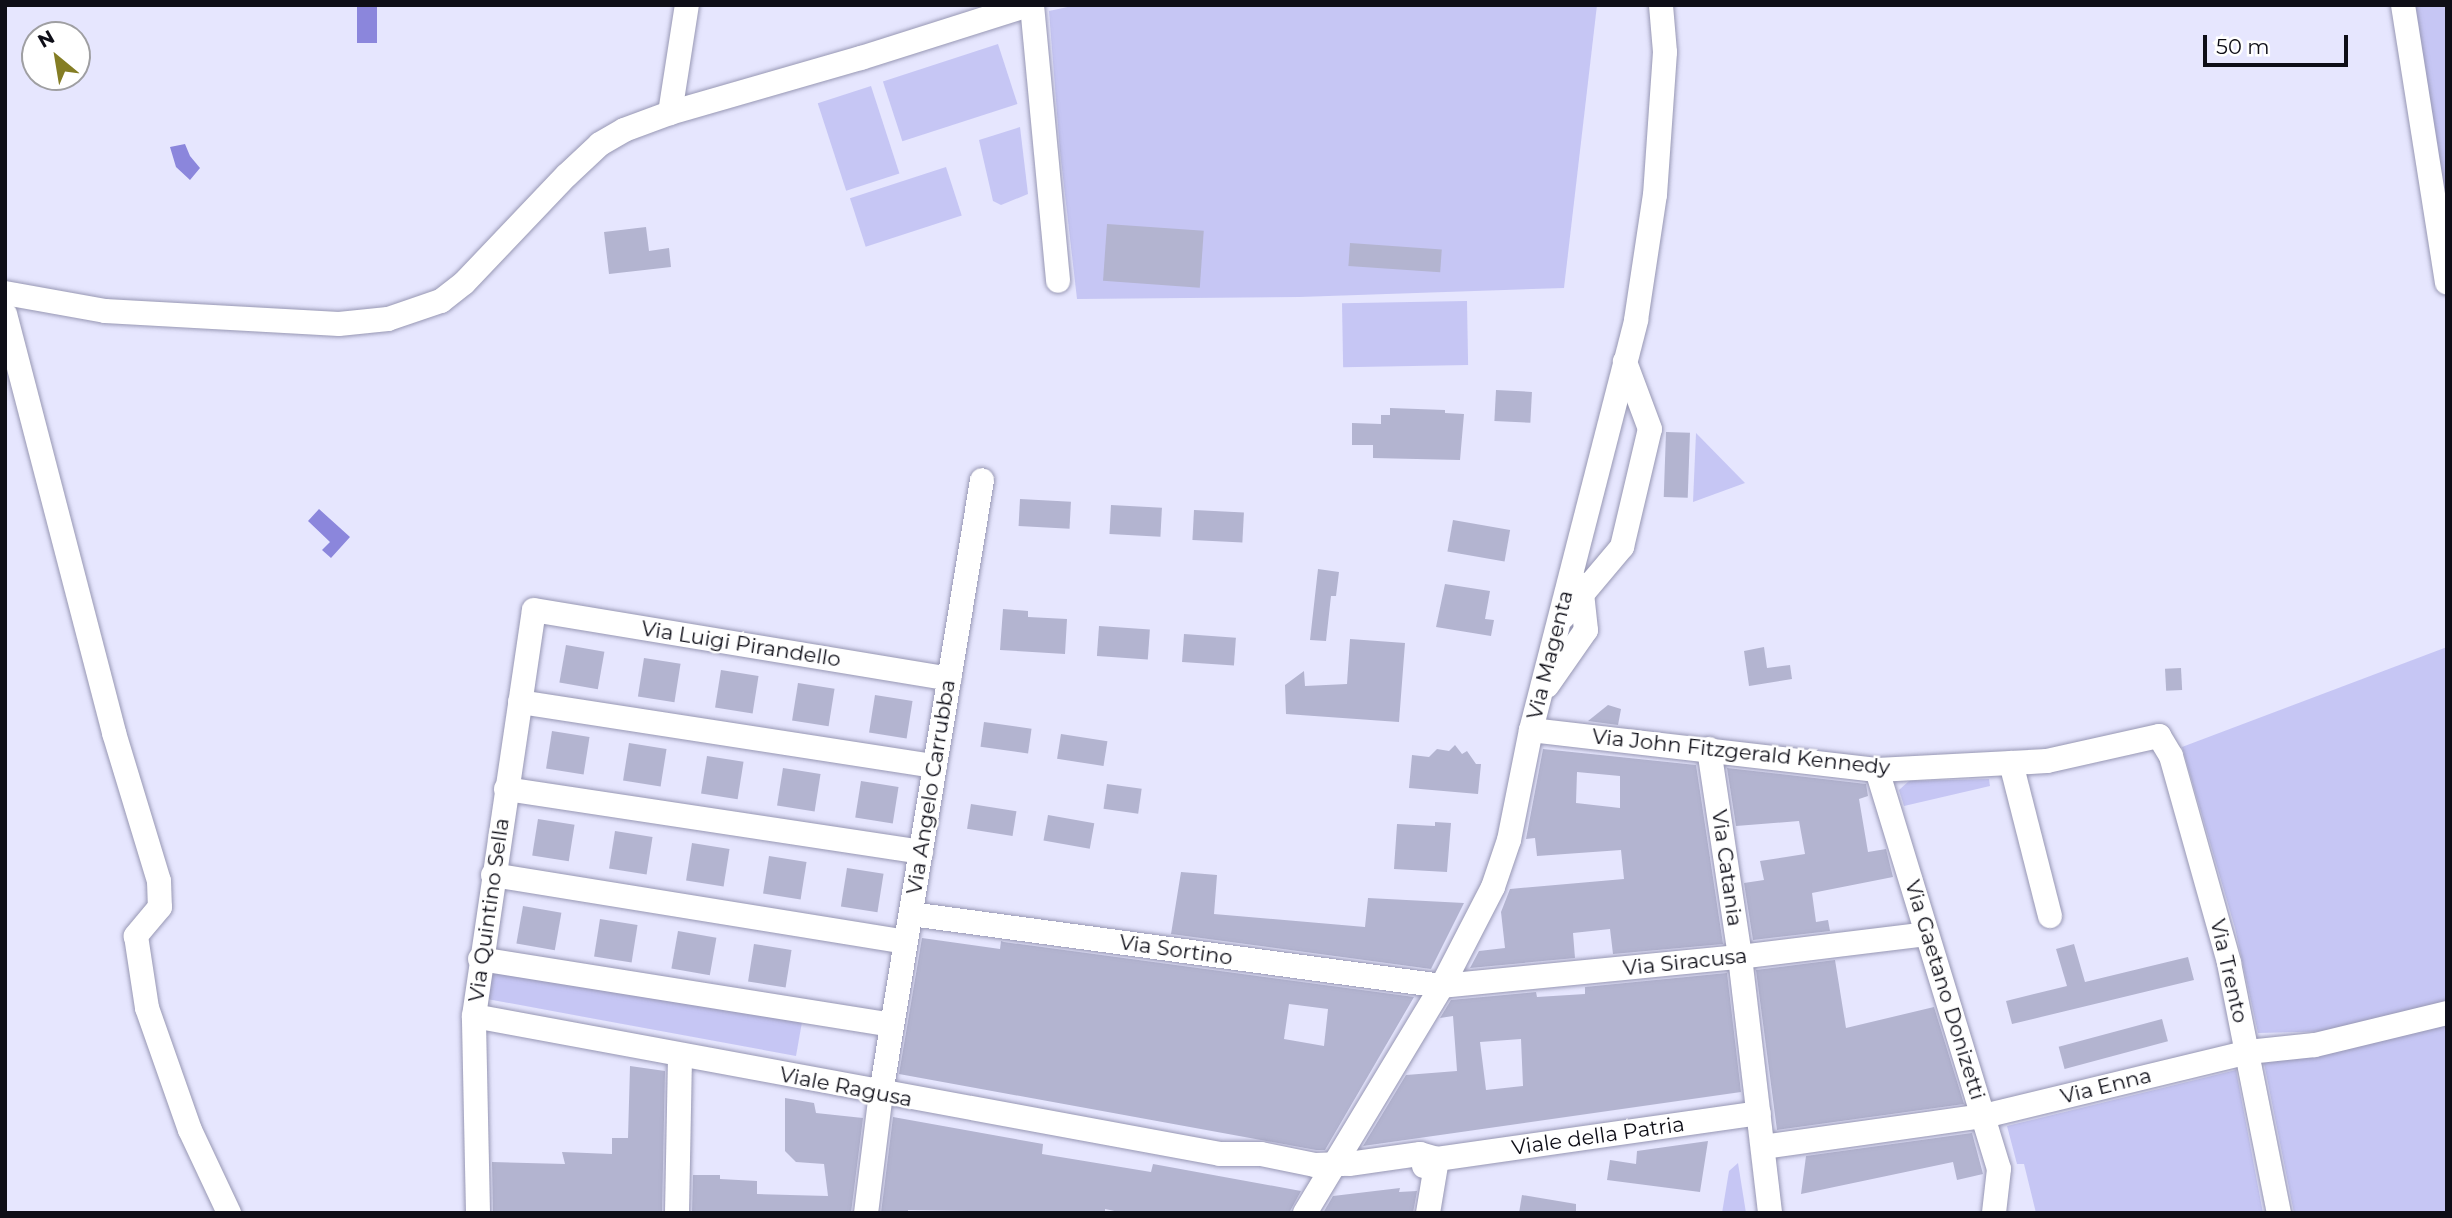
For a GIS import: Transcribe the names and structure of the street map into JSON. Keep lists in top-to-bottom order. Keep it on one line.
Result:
{"streets":{"street":["Via Luigi Pirandello","Via Magenta","Via John Fitzgerald Kennedy","Via Angelo Carrubba","Via Catania","Via Quintino Sella","Via Sortino","Via Siracusa","Via Trento","Via Gaetano Donizetti","Via Enna","Viale Ragusa","Viale della Patria"]},"crossings":[["Via Luigi Pirandello","Via Angelo Carrubba"],["Via Luigi Pirandello","Via Quintino Sella"],["Via Magenta","Via John Fitzgerald Kennedy"],["Via Magenta","Via Sortino"],["Via Magenta","Via Siracusa"],["Via Magenta","Viale Ragusa"],["Via Magenta","Viale della Patria"],["Via John Fitzgerald Kennedy","Via Catania"],["Via John Fitzgerald Kennedy","Via Trento"],["Via John Fitzgerald Kennedy","Via Gaetano Donizetti"],["Via Angelo Carrubba","Via Sortino"],["Via Angelo Carrubba","Viale Ragusa"],["Via Catania","Via Siracusa"],["Via Catania","Via Enna"],["Via Catania","Viale della Patria"],["Via Quintino Sella","Viale Ragusa"],["Via Sortino","Via Siracusa"],["Via Siracusa","Via Gaetano Donizetti"],["Via Trento","Via Enna"],["Via Gaetano Donizetti","Via Enna"],["Viale Ragusa","Viale della Patria"]],"scale_bar":"50 m","north":"top left"}
